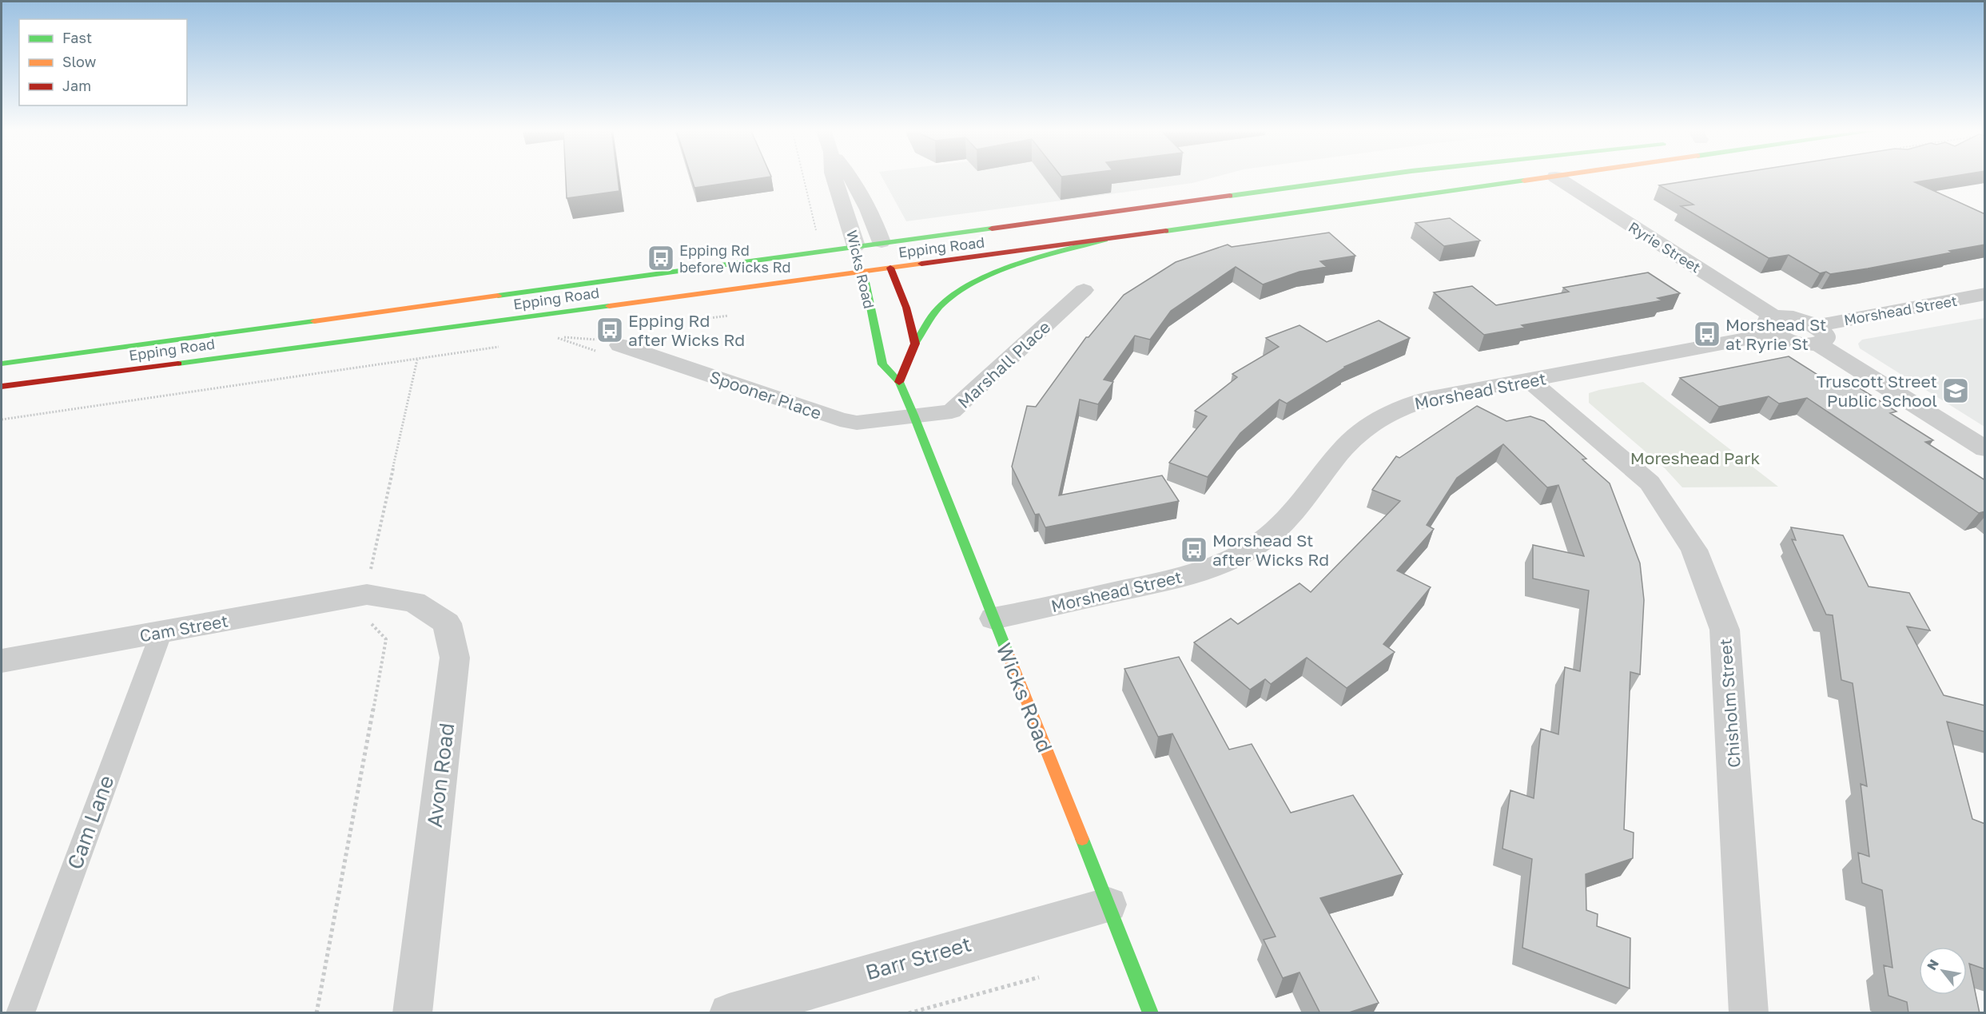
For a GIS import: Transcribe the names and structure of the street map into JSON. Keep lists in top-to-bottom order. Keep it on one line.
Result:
{"streets":{"main road":["Epping Road","Wicks Road"],"street":["Ryrie Street","Morshead Street","Marshall Place","Spooner Place","Cam Street","Chisholm Street","Avon Road","Barr Street"],"lane":["Cam Lane"]},"crossings":[["Epping Road","Wicks Road"],["Ryrie Street","Morshead Street"],["Wicks Road","Morshead Street"],["Wicks Road","Marshall Place"],["Wicks Road","Spooner Place"],["Wicks Road","Barr Street"],["Morshead Street","Chisholm Street"],["Marshall Place","Spooner Place"],["Cam Street","Avon Road"],["Cam Street","Cam Lane"]],"parks":["Moreshead Park"],"places":{"bus stop":["Epping Rd before Wicks Rd","Epping Rd after Wicks Rd","Morshead St at Ryrie St","Morshead St after Wicks Rd"],"school or university":["Truscott Street Public School"]},"legend":["Fast","Slow","Jam"],"north":"top left"}
